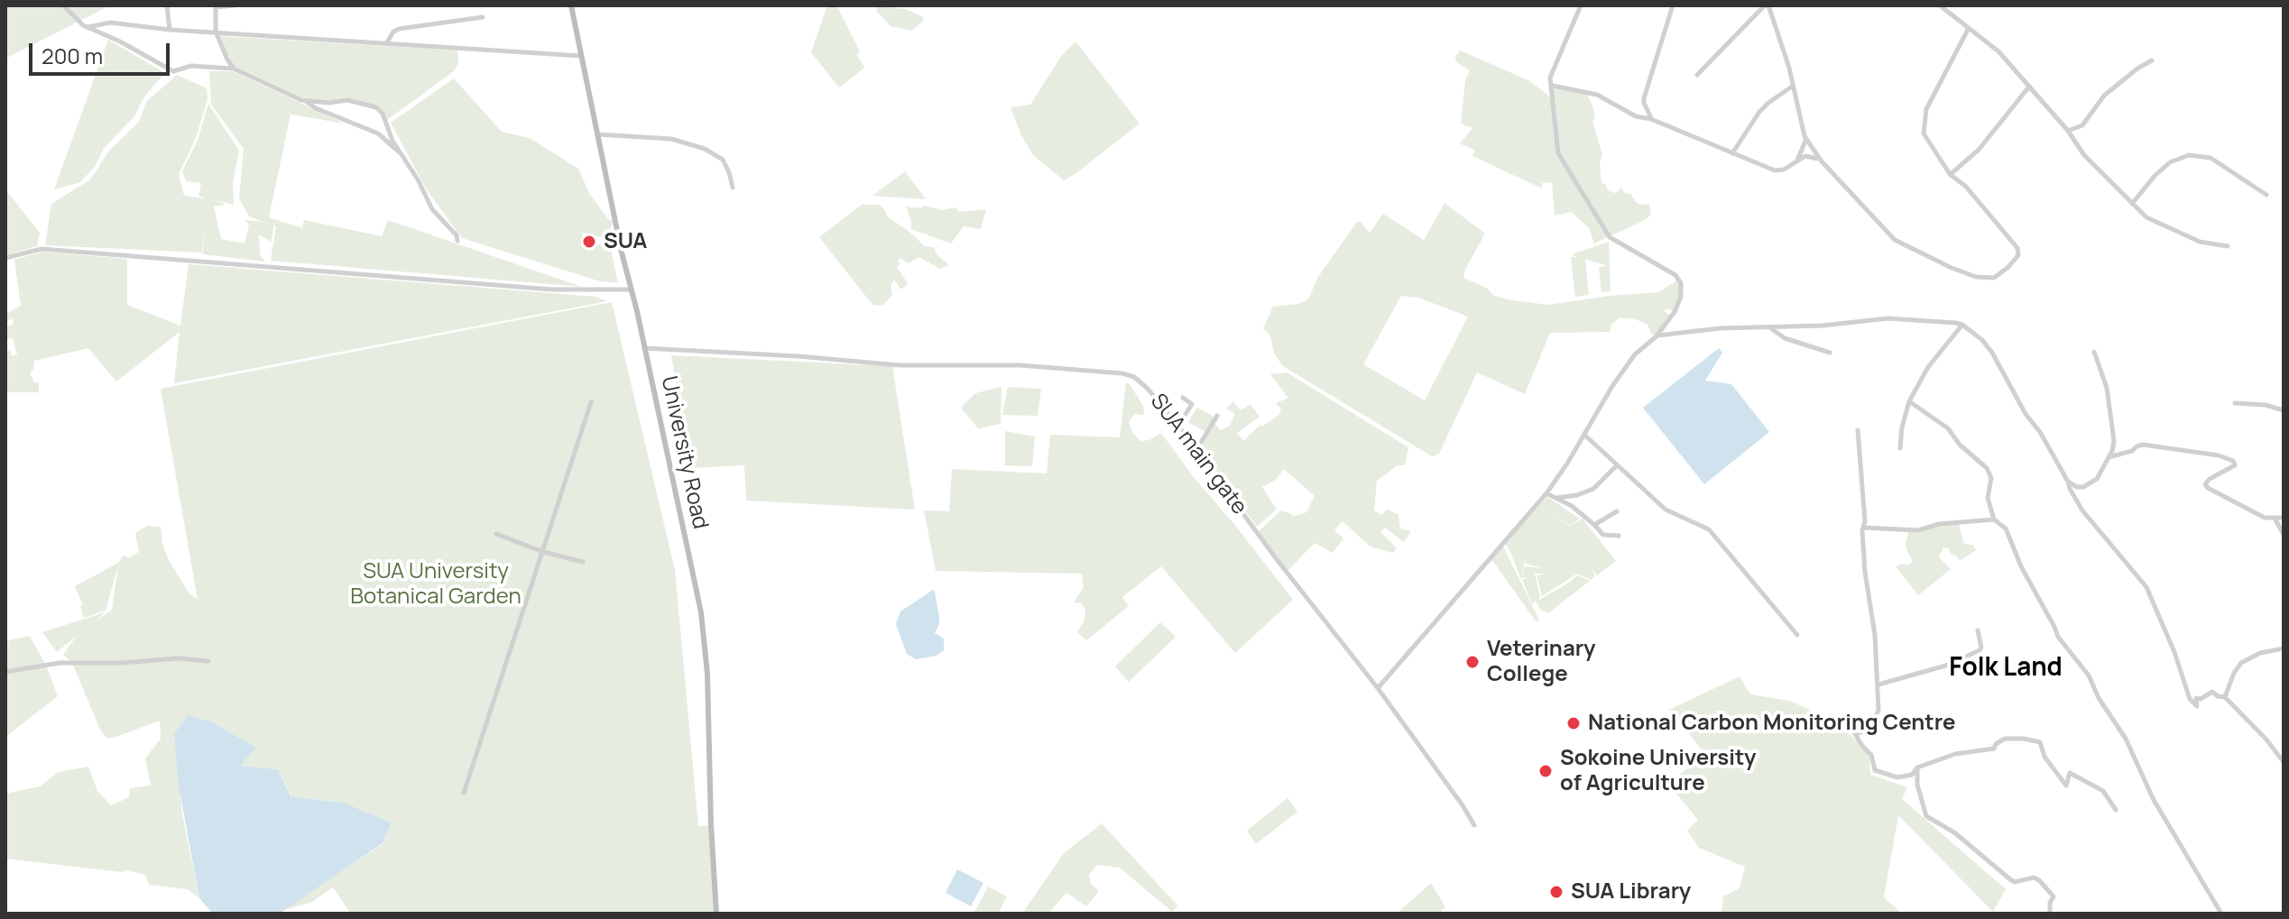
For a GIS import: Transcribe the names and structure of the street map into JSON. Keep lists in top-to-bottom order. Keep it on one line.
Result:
{"streets":{"main road":["University Road"],"street":["SUA main gate"]},"crossings":[["University Road","SUA main gate"]],"districts":["Folk Land"],"parks":["SUA University Botanical Garden"],"places":["SUA","Veterinary College","National Carbon Monitoring Centre","Sokoine University of Agriculture","SUA Library"],"scale_bar":"200 m"}
